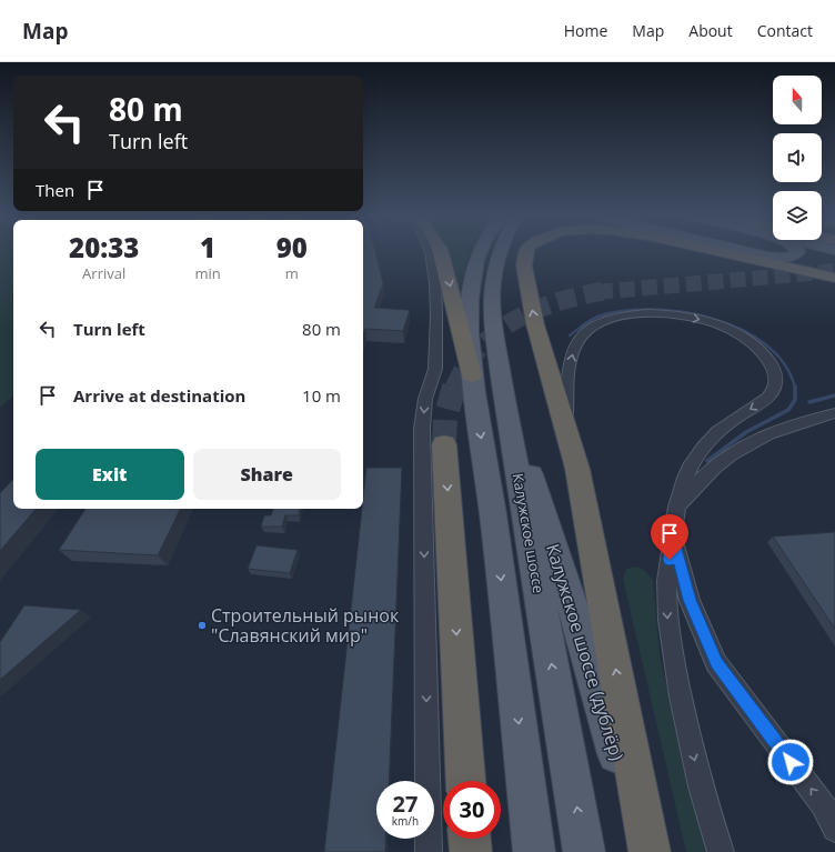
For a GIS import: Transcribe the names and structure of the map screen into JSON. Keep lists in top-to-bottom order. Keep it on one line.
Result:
{"streets":{"main road":["Калужское шоссе","Калужское шоссе (дублёр)"]},"crossings":[["Калужское шоссе","Калужское шоссе (дублёр)"]],"places":["Строительный рынок \"Славянский мир\""],"north":"top","page":{"header":"Map","nav":["Home","Map","About","Contact"],"turn":["80 m","Turn left"],"then":"Then","eta":["20:33","Arrival","1","min","90","m"],"list":[{"name":"Turn left","value":"80 m"},{"name":"Arrive at destination","value":"10 m"}],"buttons":["Exit","Share"],"speed":"27 km/h","limit":"30"}}
